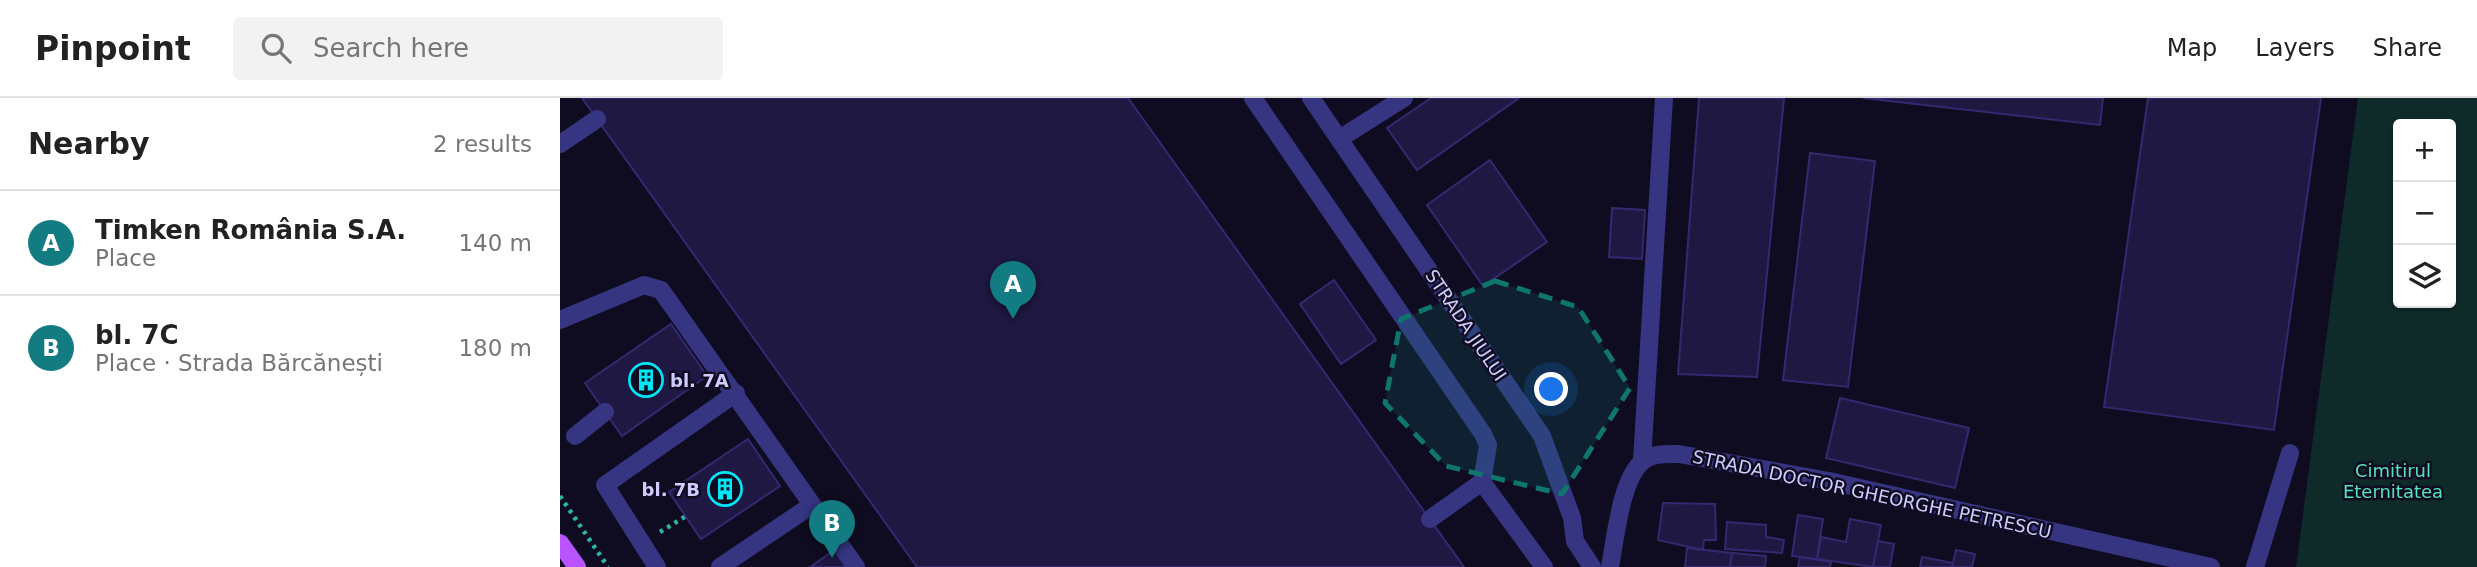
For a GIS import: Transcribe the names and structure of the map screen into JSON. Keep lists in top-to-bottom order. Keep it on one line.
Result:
{"streets":{"street":["STRADA JIULUI","STRADA DOCTOR GHEORGHE PETRESCU"]},"parks":["Cimitirul Eternitatea"],"places":{"building":["bl. 7A","bl. 7B"]},"page":{"header":"Pinpoint","search":"Search here","nav":["Map","Layers","Share"],"heading":["Nearby","2 results"],"map_buttons":["+","−"],"list":[{"mark":"A","name":"Timken România S.A.","note":"Place","value":"140 m"},{"mark":"B","name":"bl. 7C","note":"Place · Strada Bărcănești","value":"180 m"}],"pins":["A","B"]}}
